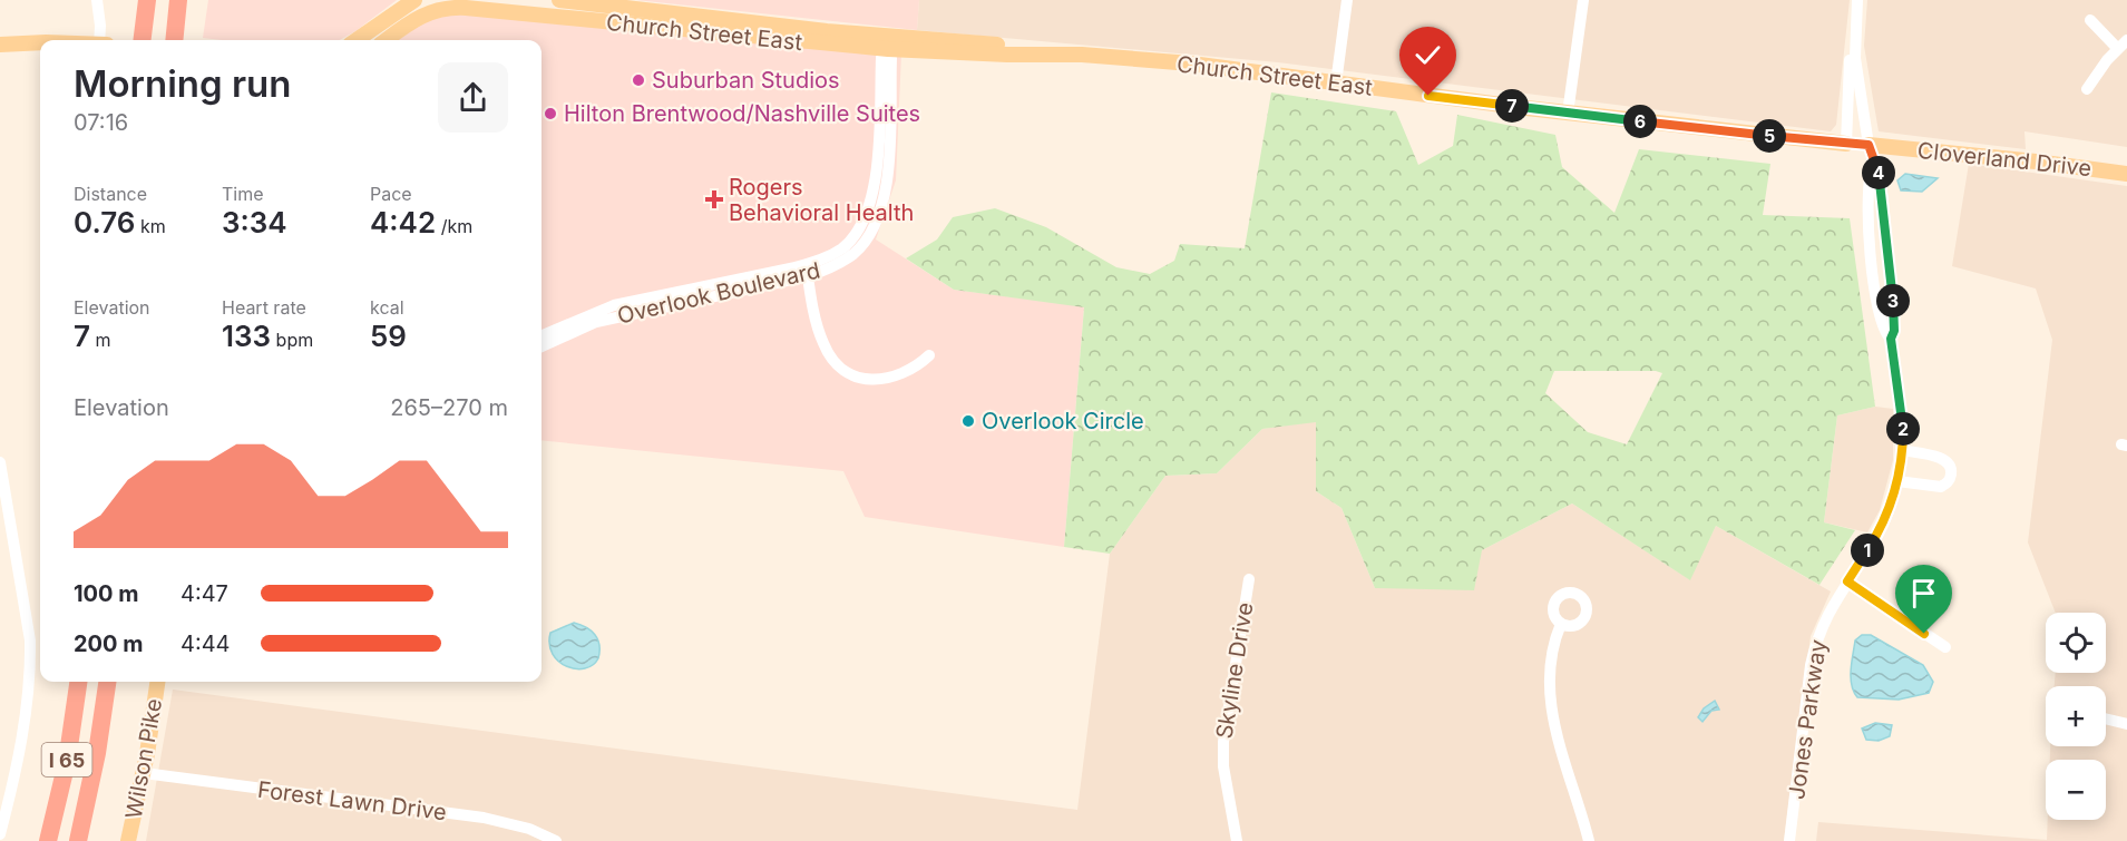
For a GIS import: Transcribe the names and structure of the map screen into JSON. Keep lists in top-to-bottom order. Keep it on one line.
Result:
{"streets":{"highway":["I 65"],"main road":["Church Street East","Cloverland Drive","Wilson Pike"],"street":["Overlook Boulevard","Skyline Drive","Jones Parkway","Forest Lawn Drive"]},"crossings":[["Church Street East","Cloverland Drive"],["Church Street East","Overlook Boulevard"],["Church Street East","Jones Parkway"],["Cloverland Drive","Jones Parkway"],["Wilson Pike","Forest Lawn Drive"]],"places":{"other":["Suburban Studios","Hilton Brentwood/Nashville Suites","Overlook Circle"],"health":["Rogers Behavioral Health"]},"page":{"heading":["Morning run","07:16"],"pins":["7","6","5","4","3","2","1"],"stats":[["Distance","0.76 km"],["Time","3:34"],["Pace","4:42 /km"],["Elevation","7 m"],["Heart rate","133 bpm"],["kcal","59"]],"chart":["Elevation","265–270 m"],"list":[{"name":"100 m","note":"4:47"},{"name":"200 m","note":"4:44"}],"map_buttons":["+","−"]}}
